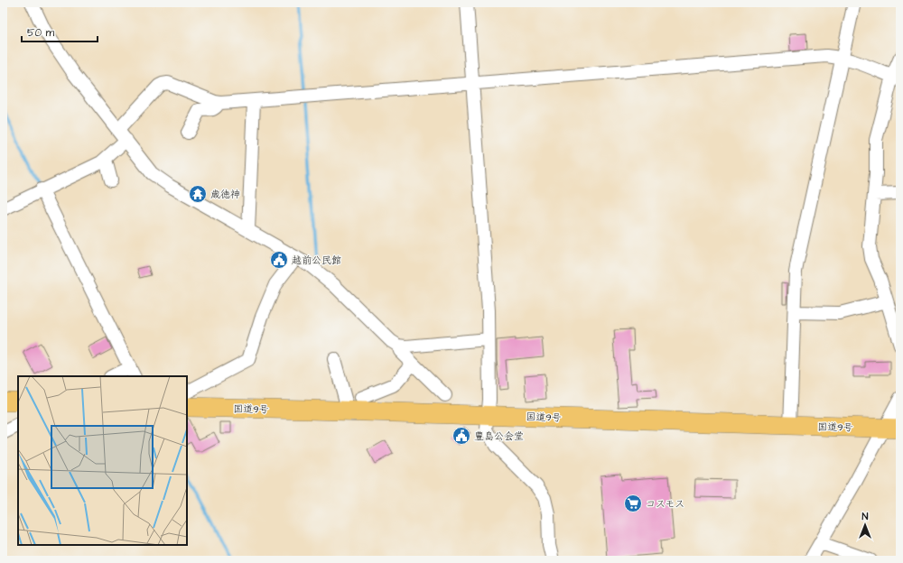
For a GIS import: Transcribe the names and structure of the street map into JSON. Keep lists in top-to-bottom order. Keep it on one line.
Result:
{"streets":{"highway":["国道9号"]},"places":{"temple":["歳徳神"],"public building":["越前公民館","豊島公会堂"],"supermarket":["コスモス"]},"scale_bar":"50 m","north":"top"}
